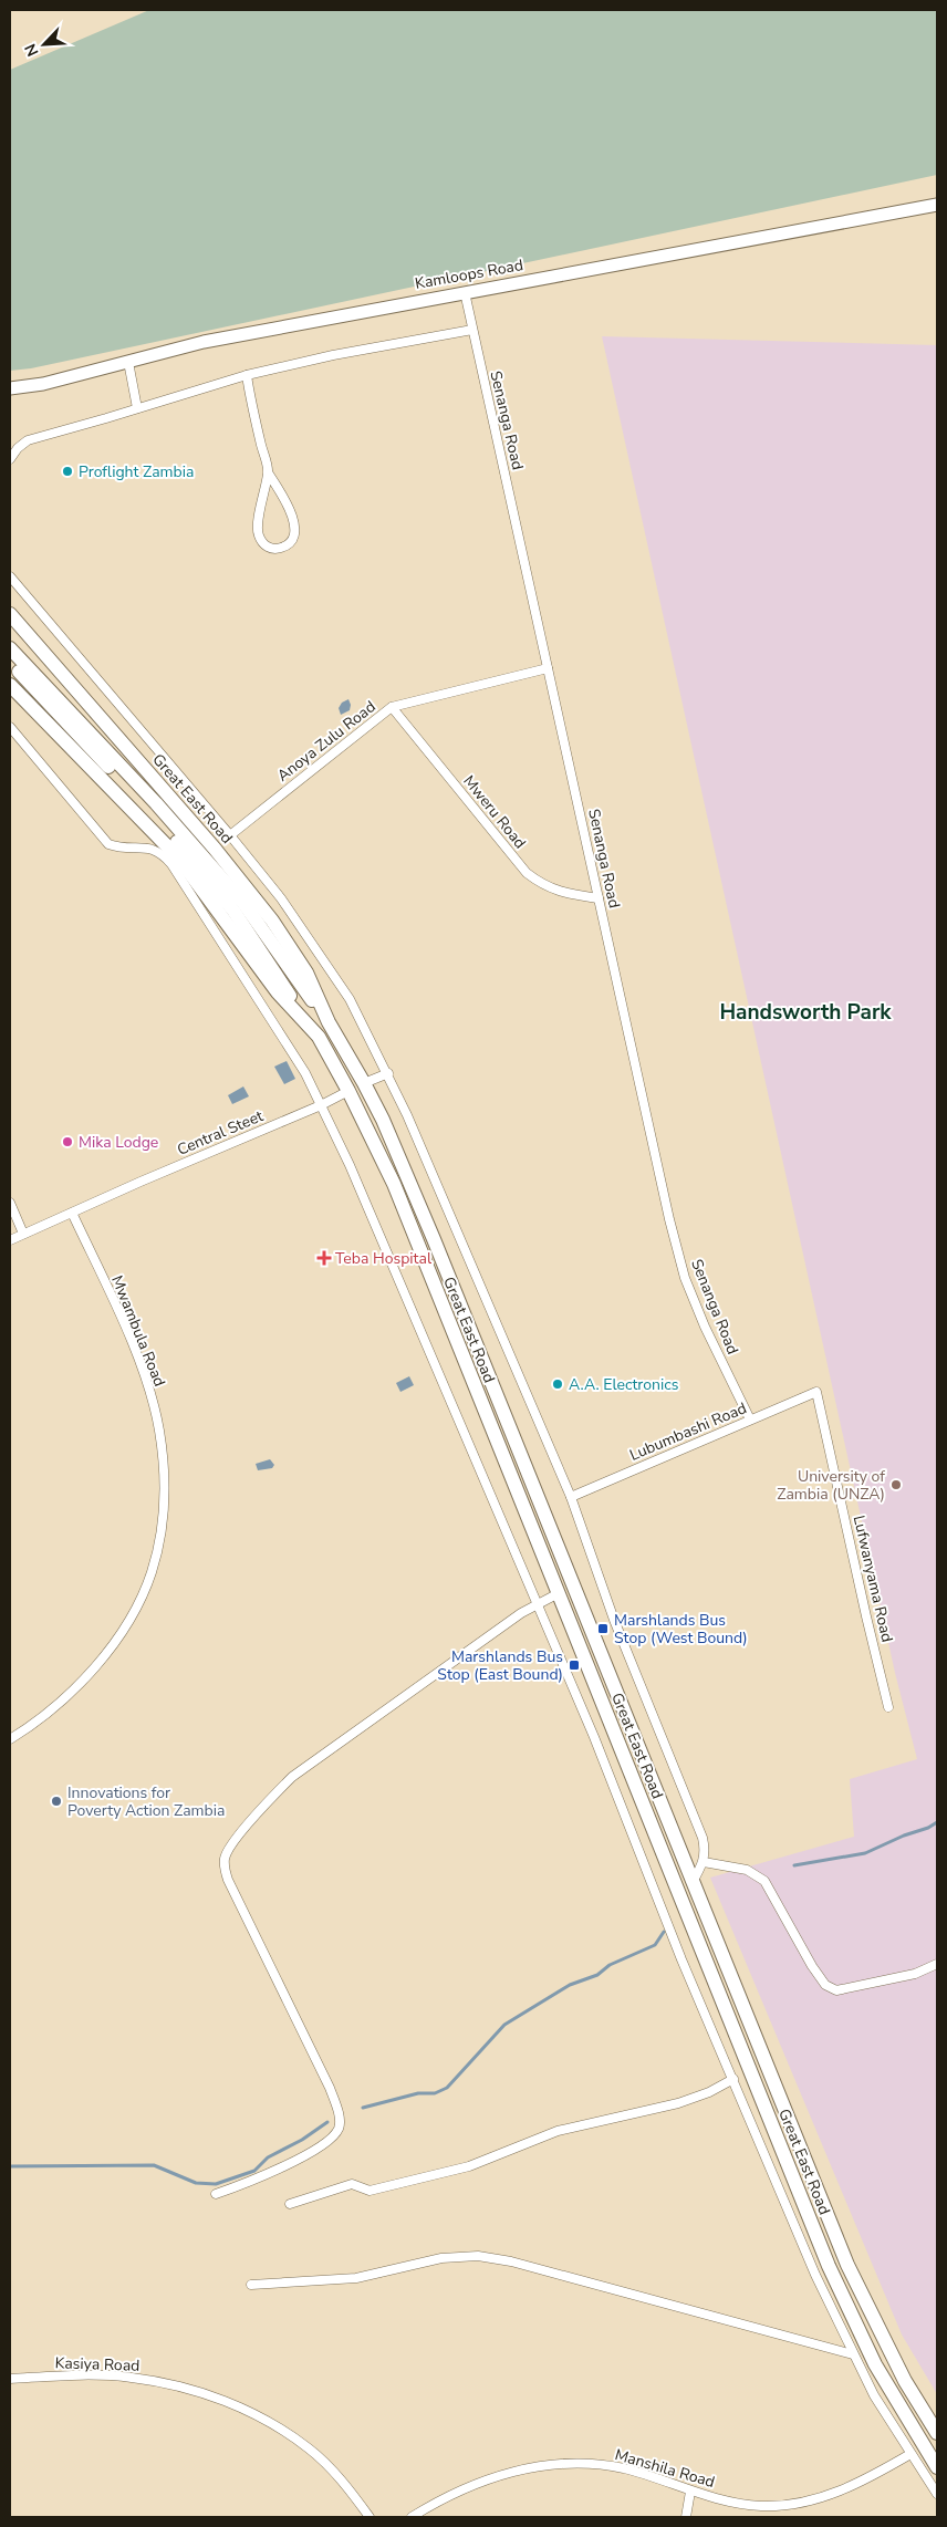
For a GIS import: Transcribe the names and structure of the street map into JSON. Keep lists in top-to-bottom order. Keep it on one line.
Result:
{"streets":{"main road":["Kamloops Road","Great East Road"],"street":["Senanga Road","Anoya Zulu Road","Mweru Road","Central Steet","Mwambula Road","Lubumbashi Road","Lufwanyama Road","Kasiya Road","Manshila Road"]},"crossings":[["Kamloops Road","Senanga Road"],["Senanga Road","Anoya Zulu Road"],["Senanga Road","Mweru Road"],["Senanga Road","Lubumbashi Road"],["Anoya Zulu Road","Mweru Road"],["Great East Road","Central Steet"],["Central Steet","Mwambula Road"],["Lubumbashi Road","Lufwanyama Road"]],"districts":["Handsworth Park"],"places":{"other":["Proflight Zambia","Mika Lodge","A.A. Electronics","University of Zambia (UNZA)","Innovations for Poverty Action Zambia"],"health":["Teba Hospital"],"transit":["Marshlands Bus Stop (West Bound)","Marshlands Bus Stop (East Bound)"]},"north":"bottom left"}
